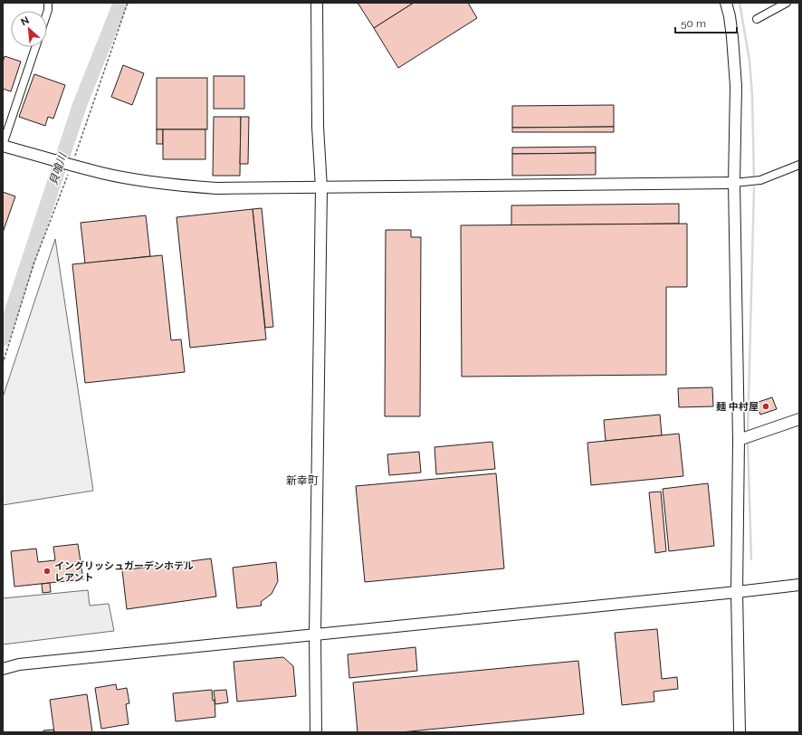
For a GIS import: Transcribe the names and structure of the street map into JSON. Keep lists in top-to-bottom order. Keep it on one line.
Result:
{"districts":["新幸町"],"water":["貝喰川"],"places":["麺 中村屋","イングリッシュガーデンホテル レアント"],"scale_bar":"50 m","north":"top left"}
